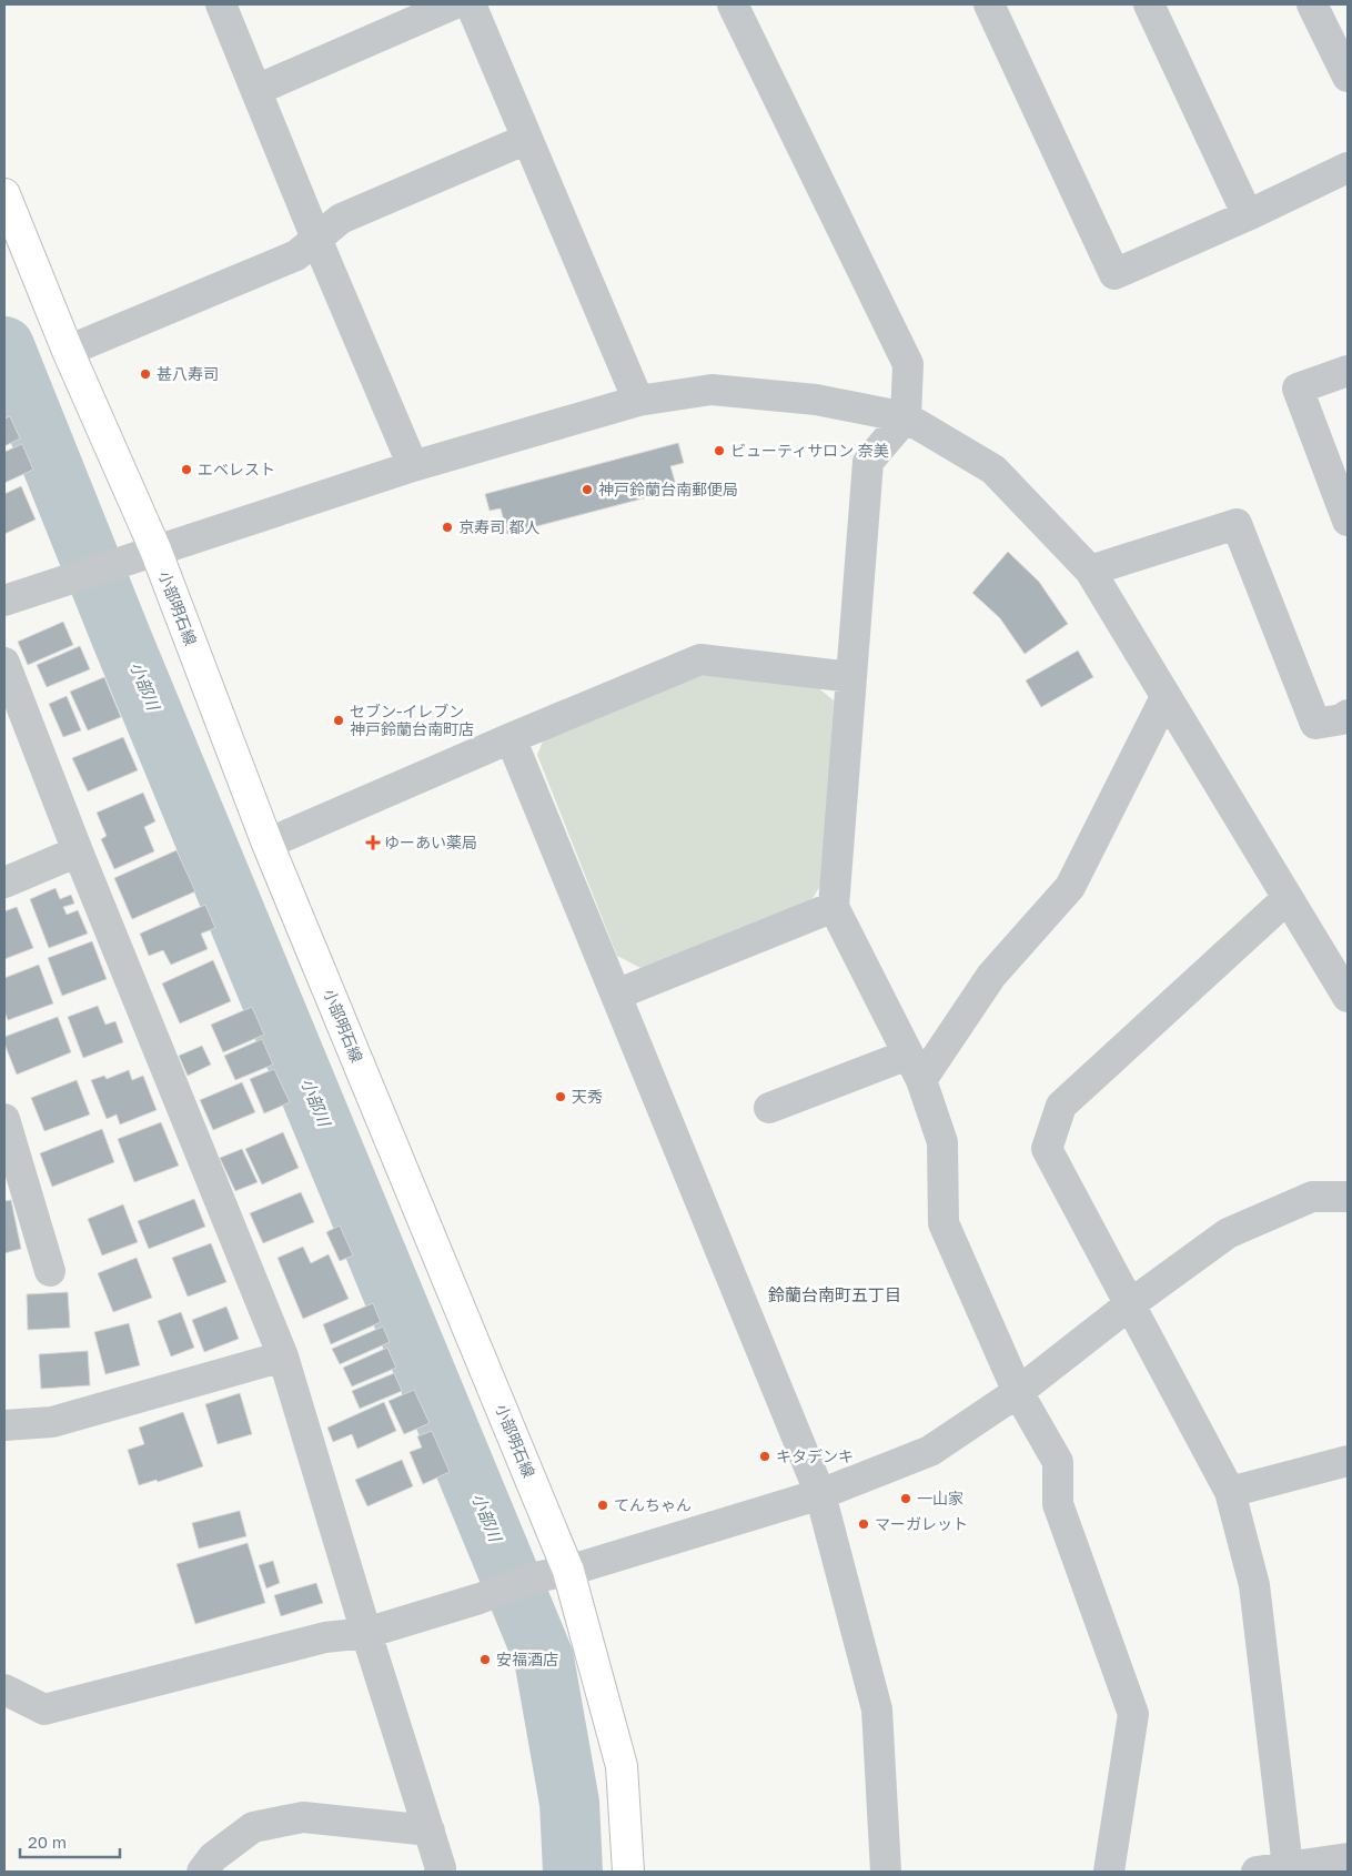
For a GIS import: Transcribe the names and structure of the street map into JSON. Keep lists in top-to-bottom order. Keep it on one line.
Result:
{"streets":{"main road":["小部明石線"]},"districts":["鈴蘭台南町五丁目"],"water":["小部川"],"places":{"other":["甚八寿司","ビューティサロン 奈美","エベレスト","神戸鈴蘭台南郵便局","京寿司 都人","セブン-イレブン 神戸鈴蘭台南町店","天秀","キタデンキ","一山家","てんちゃん","マーガレット","安福酒店"],"health":["ゆーあい薬局"]},"scale_bar":"20 m"}
